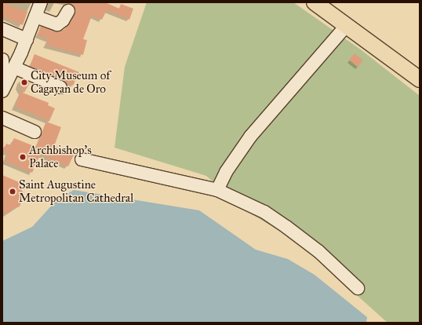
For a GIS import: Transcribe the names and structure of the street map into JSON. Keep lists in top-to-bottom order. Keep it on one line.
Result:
{"places":["City Museum of Cagayan de Oro","Archbishop's Palace","Saint Augustine Metropolitan Cathedral"]}
